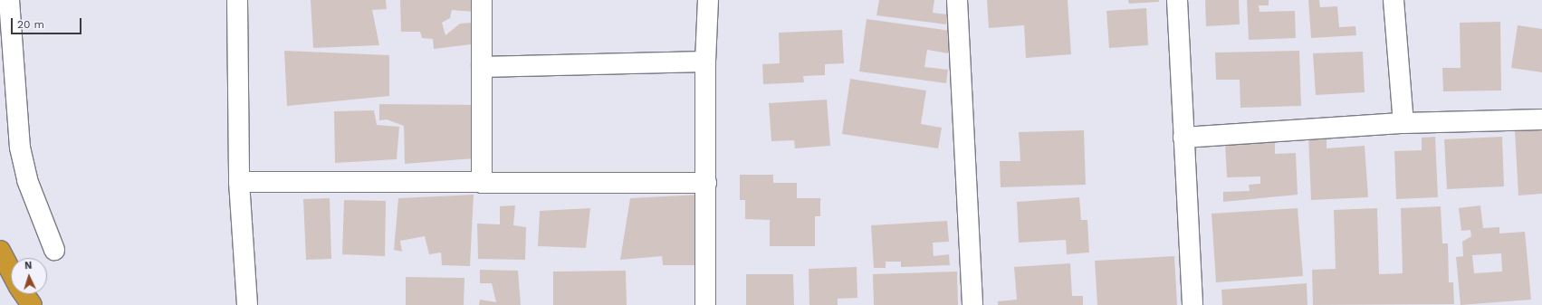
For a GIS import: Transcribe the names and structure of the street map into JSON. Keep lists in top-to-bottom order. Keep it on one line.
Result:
{"scale_bar":"20 m","north":"top"}
